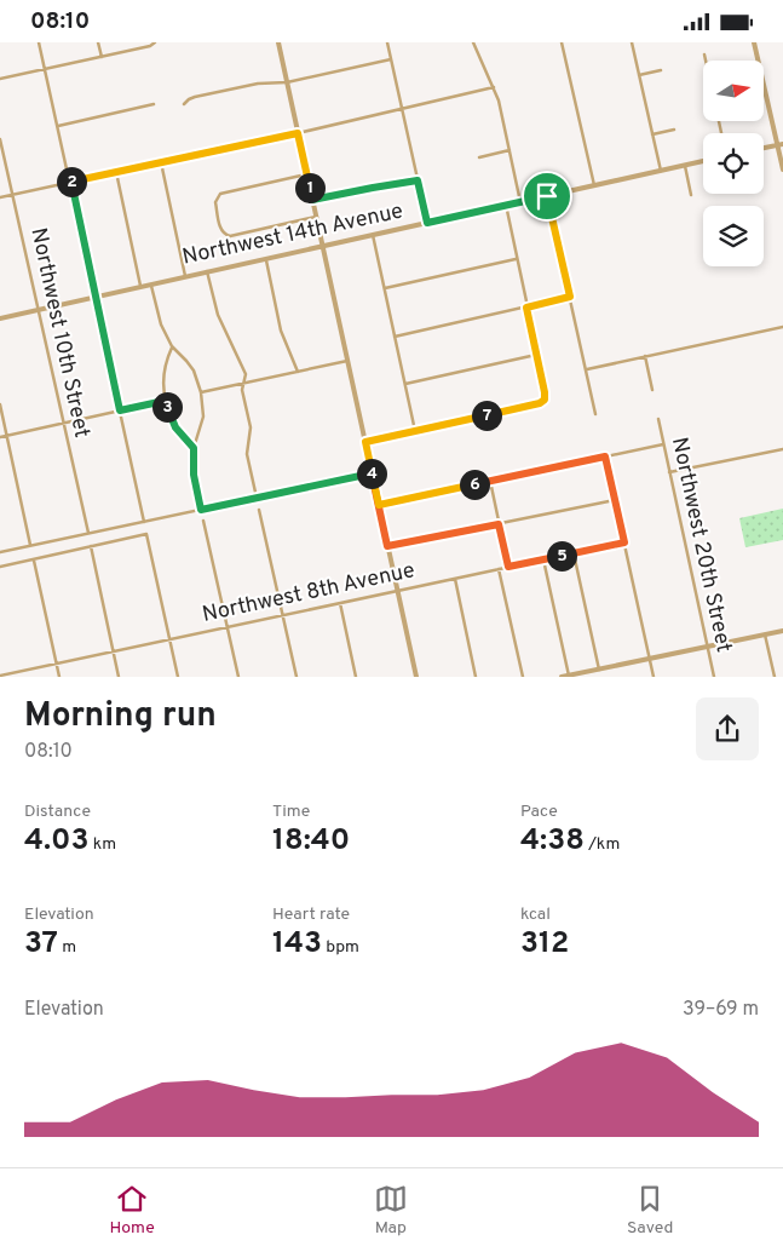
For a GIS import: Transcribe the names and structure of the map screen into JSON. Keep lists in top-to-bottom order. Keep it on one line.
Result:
{"streets":{"street":["Northwest 14th Avenue","Northwest 10th Street","Northwest 20th Street","Northwest 8th Avenue"]},"crossings":[["Northwest 14th Avenue","Northwest 10th Street"]],"north":"right","page":{"status":"08:10","pins":["2","1","3","7","4","6","5"],"heading":["Morning run","08:10"],"stats":[["Distance","4.03 km"],["Time","18:40"],["Pace","4:38 /km"],["Elevation","37 m"],["Heart rate","143 bpm"],["kcal","312"]],"chart":["Elevation","39–69 m"],"tabs":["Home","Map","Saved"]}}
